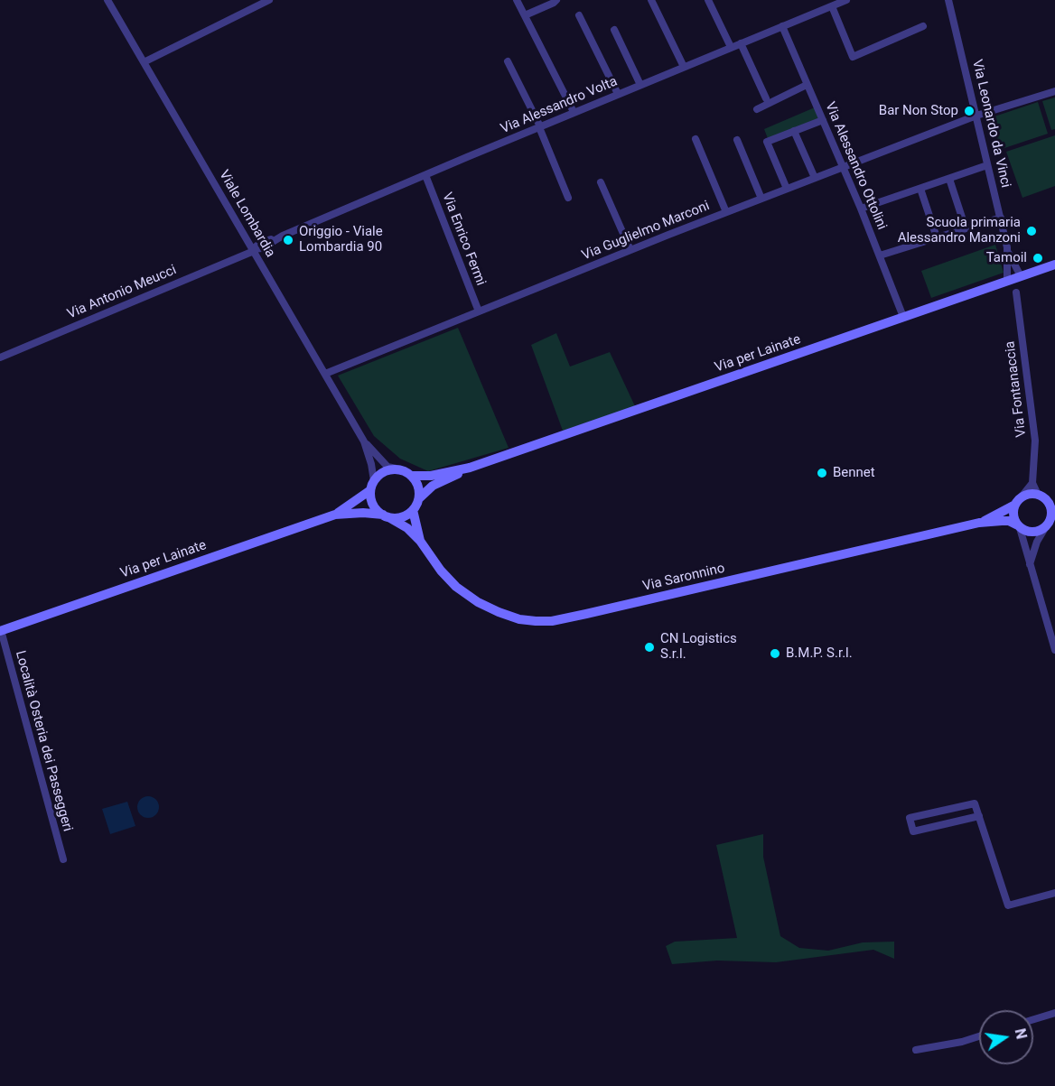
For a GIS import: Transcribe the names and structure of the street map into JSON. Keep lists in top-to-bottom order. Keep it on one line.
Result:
{"streets":{"main road":["Via per Lainate","Via Saronnino"],"street":["Via Alessandro Volta","Via Leonardo da Vinci","Via Alessandro Ottolini","Viale Lombardia","Via Guglielmo Marconi","Via Enrico Fermi","Via Antonio Meucci","Via Fontanaccia","Località Osteria dei Passeggeri"]},"crossings":[["Via Alessandro Volta","Via Alessandro Ottolini"],["Via Alessandro Volta","Viale Lombardia"],["Via Alessandro Volta","Via Enrico Fermi"],["Via Alessandro Volta","Via Antonio Meucci"],["Via Leonardo da Vinci","Via Guglielmo Marconi"],["Via Alessandro Ottolini","Via Guglielmo Marconi"],["Via Alessandro Ottolini","Via per Lainate"],["Viale Lombardia","Via Guglielmo Marconi"],["Viale Lombardia","Via Antonio Meucci"],["Viale Lombardia","Via per Lainate"],["Viale Lombardia","Via Saronnino"],["Via Guglielmo Marconi","Via Enrico Fermi"],["Via per Lainate","Via Saronnino"],["Via per Lainate","Località Osteria dei Passeggeri"],["Via Fontanaccia","Via Saronnino"]],"places":["Bar Non Stop","Scuola primaria Alessandro Manzoni","Origgio - Viale Lombardia 90","Tamoil","Bennet","CN Logistics S.r.l.","B.M.P. S.r.l."],"north":"right"}
